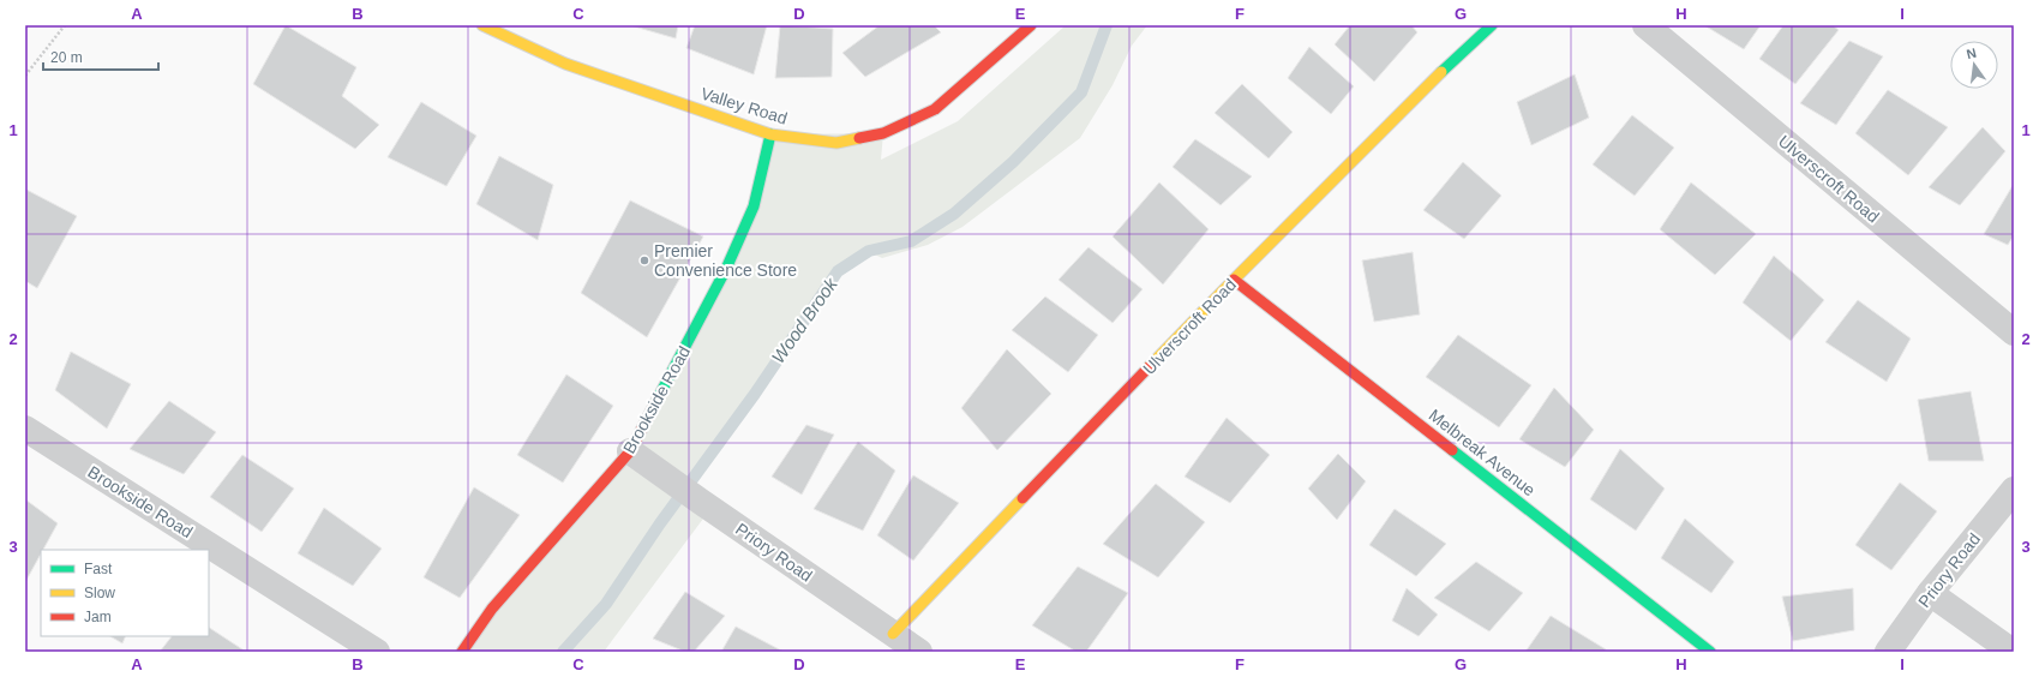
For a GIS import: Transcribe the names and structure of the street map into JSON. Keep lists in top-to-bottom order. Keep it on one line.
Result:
{"streets":{"street":["Valley Road","Ulverscroft Road","Brookside Road","Melbreak Avenue","Priory Road"]},"crossings":[["Valley Road","Brookside Road"],["Ulverscroft Road","Melbreak Avenue"],["Ulverscroft Road","Priory Road"],["Brookside Road","Priory Road"]],"water":["Wood Brook"],"places":["Premier Convenience Store"],"legend":["Fast","Slow","Jam"],"scale_bar":"20 m","north":"top","grid":{"columns":["A","B","C","D","E","F","G","H","I"],"rows":["1","2","3"]}}
